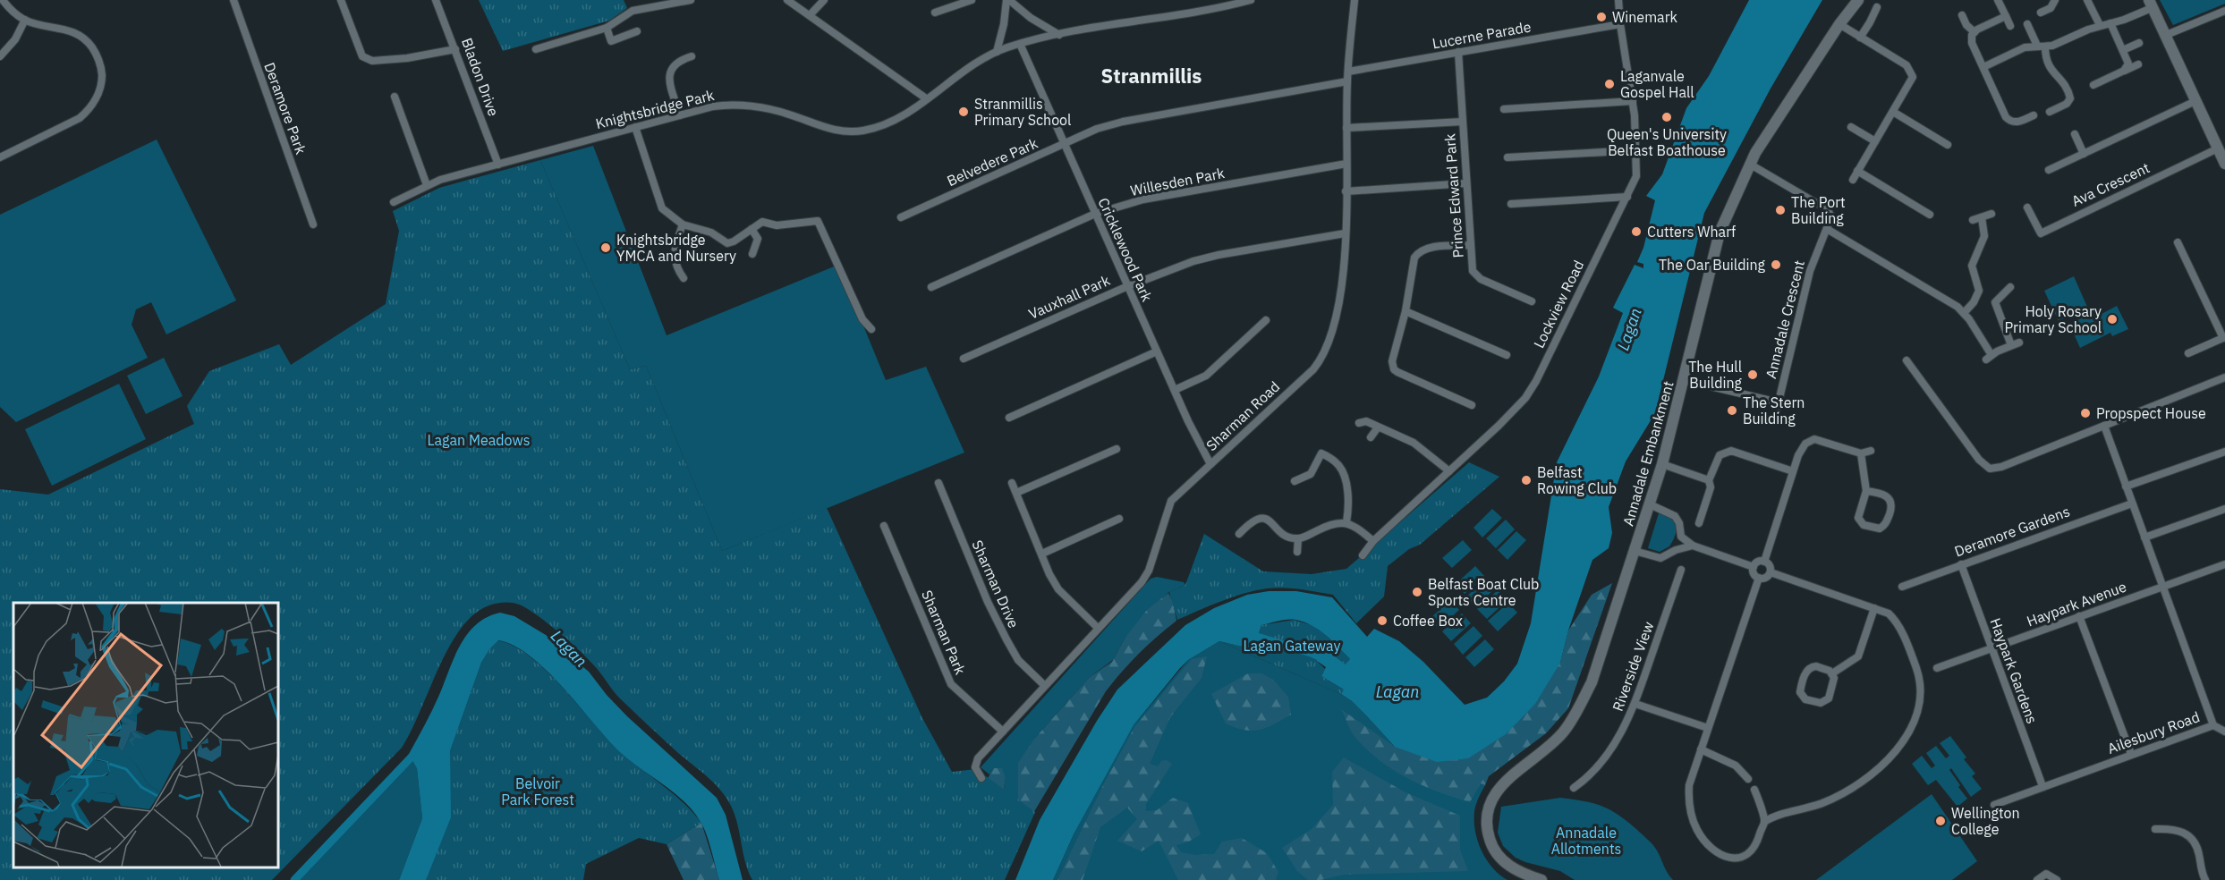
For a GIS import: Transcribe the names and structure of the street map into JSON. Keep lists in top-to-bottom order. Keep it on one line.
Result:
{"streets":{"street":["Lucerne Parade","Bladon Drive","Deramore Park","Knightsbridge Park","Belvedere Park","Willesden Park","Ava Crescent","Prince Edward Park","Cricklewood Park","Vauxhall Park","Lockview Road","Annadale Crescent","Sharman Road","Annadale Embankment","Deramore Gardens","Sharman Drive","Haypark Avenue","Sharman Park","Riverside View","Haypark Gardens","Ailesbury Road"]},"crossings":[["Lucerne Parade","Prince Edward Park"],["Lucerne Parade","Lockview Road"],["Lucerne Parade","Sharman Road"],["Bladon Drive","Knightsbridge Park"],["Knightsbridge Park","Cricklewood Park"],["Belvedere Park","Cricklewood Park"],["Belvedere Park","Sharman Road"],["Willesden Park","Cricklewood Park"],["Willesden Park","Sharman Road"],["Cricklewood Park","Vauxhall Park"],["Cricklewood Park","Sharman Road"],["Vauxhall Park","Sharman Road"],["Annadale Crescent","Annadale Embankment"],["Sharman Road","Sharman Drive"],["Sharman Road","Sharman Park"],["Deramore Gardens","Haypark Gardens"],["Deramore Gardens","Ailesbury Road"],["Haypark Avenue","Haypark Gardens"],["Haypark Avenue","Ailesbury Road"],["Haypark Gardens","Ailesbury Road"]],"districts":["Stranmillis"],"water":["Lagan"],"parks":["Lagan Meadows","Lagan Gateway","Belvoir Park Forest","Annadale Allotments"],"places":["Winemark","Laganvale Gospel Hall","Stranmillis Primary School","Queen's University Belfast Boathouse","The Port Building","Cutters Wharf","Knightsbridge YMCA and Nursery","The Oar Building","Holy Rosary Primary School","The Hull Building","The Stern Building","Propspect House","Belfast Rowing Club","Belfast Boat Club Sports Centre","Coffee Box","Wellington College"]}
